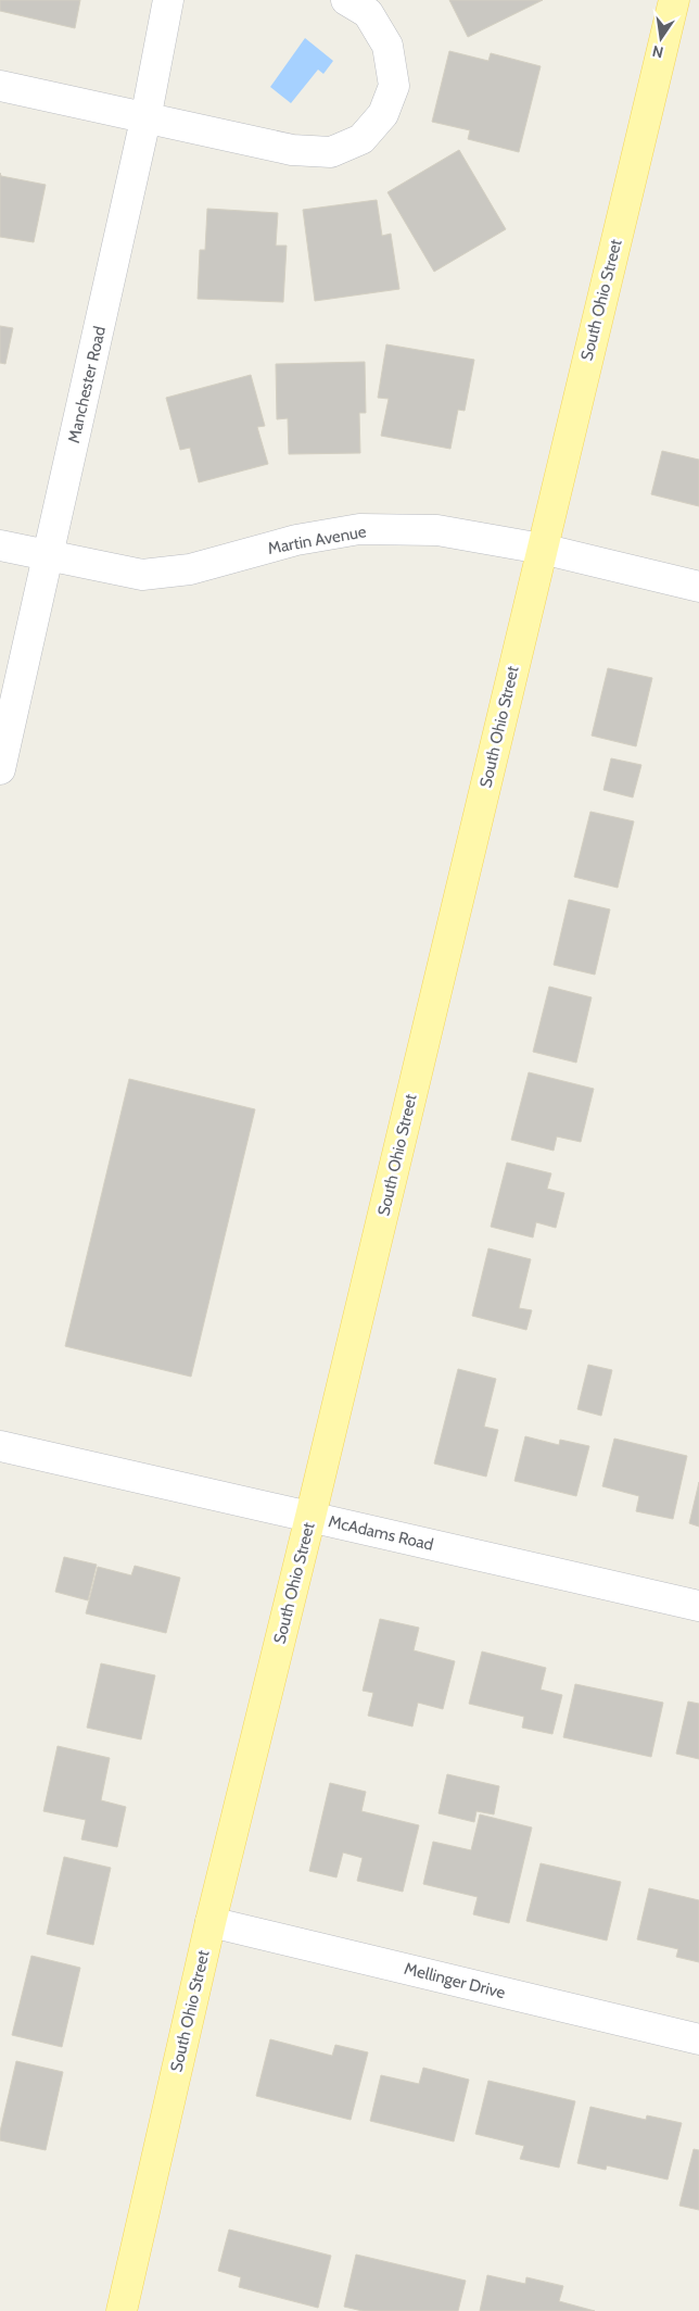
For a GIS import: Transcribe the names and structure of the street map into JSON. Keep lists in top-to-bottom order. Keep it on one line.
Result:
{"streets":{"main road":["South Ohio Street"],"street":["Manchester Road","Martin Avenue","McAdams Road","Mellinger Drive"]},"crossings":[["South Ohio Street","Martin Avenue"],["South Ohio Street","McAdams Road"],["South Ohio Street","Mellinger Drive"],["Manchester Road","Martin Avenue"]],"north":"bottom"}
